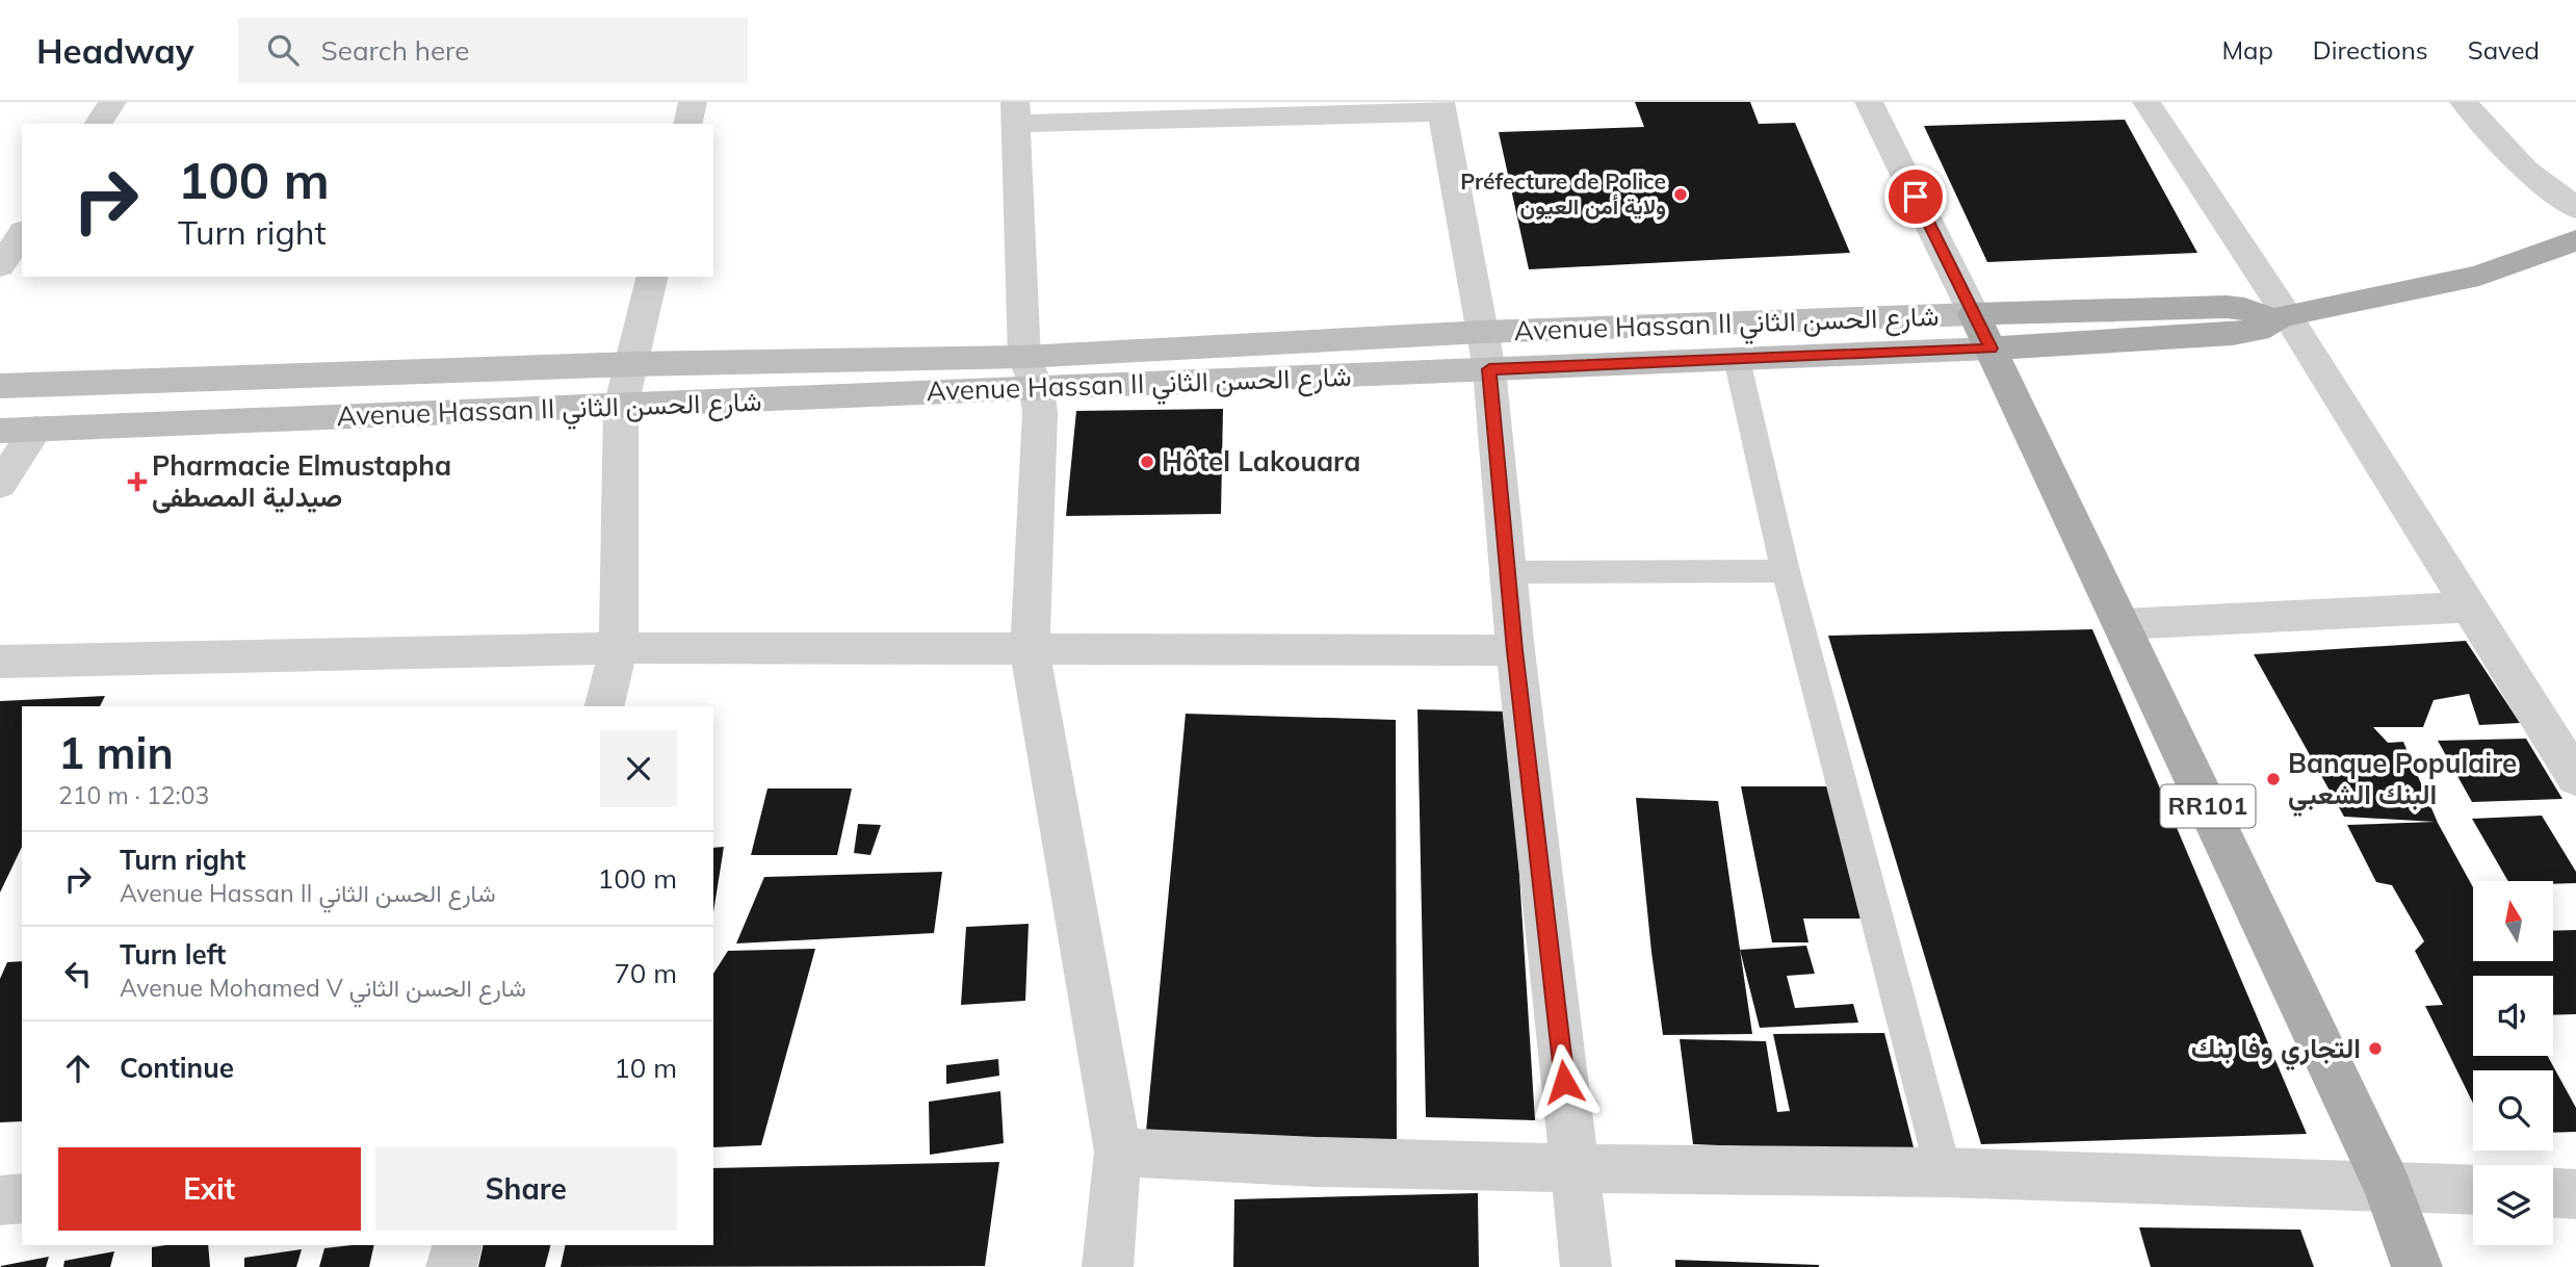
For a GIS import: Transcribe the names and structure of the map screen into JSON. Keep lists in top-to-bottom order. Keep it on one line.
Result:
{"streets":{"main road":["Avenue Hassan II شارع الحسن الثاني","RR101"]},"crossings":[["Avenue Hassan II شارع الحسن الثاني","RR101"]],"places":{"other":["Préfecture de Police ولاية أمن العيون","Hôtel Lakouara","Banque Populaire البنك الشعبي","التجاري وفا بنك"],"health":["Pharmacie Elmustapha صيدلية المصطفى"]},"north":"top","page":{"header":"Headway","search":"Search here","nav":["Map","Directions","Saved"],"turn":["100 m","Turn right"],"heading":["1 min","210 m · 12:03"],"list":[{"name":"Turn right","note":"Avenue Hassan II شارع الحسن الثاني","value":"100 m"},{"name":"Turn left","note":"Avenue Mohamed V شارع الحسن الثاني","value":"70 m"},{"name":"Continue","value":"10 m"}],"buttons":["Exit","Share"]}}
